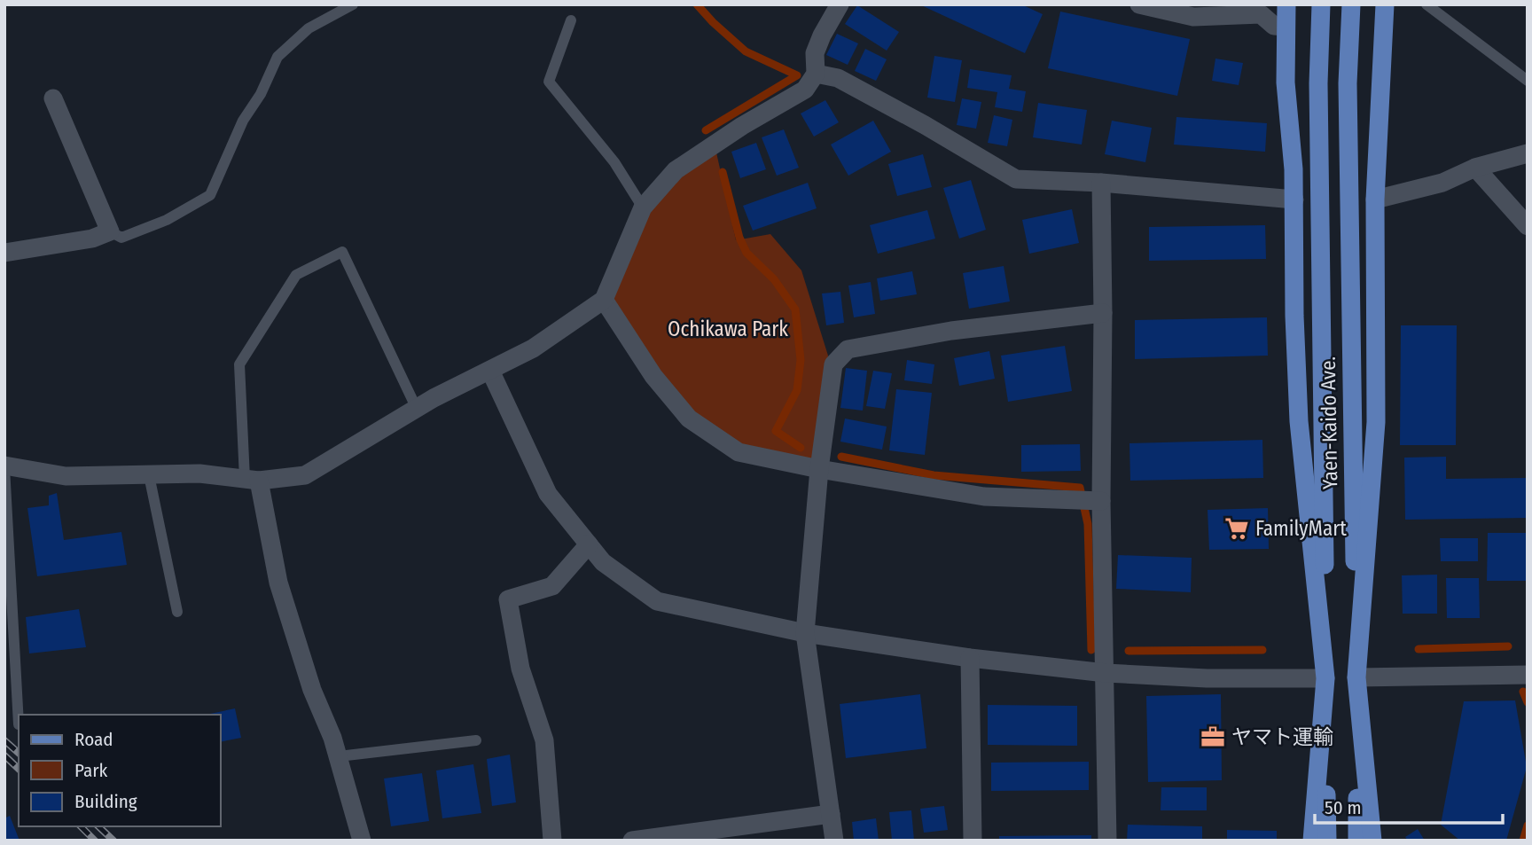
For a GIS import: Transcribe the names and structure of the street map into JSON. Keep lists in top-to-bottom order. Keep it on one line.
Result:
{"streets":{"main road":["Yaen-Kaido Ave."]},"parks":["Ochikawa Park"],"places":{"supermarket":["FamilyMart"],"office":["ヤマト運輸"]},"legend":["Road","Park","Building"],"scale_bar":"50 m"}
